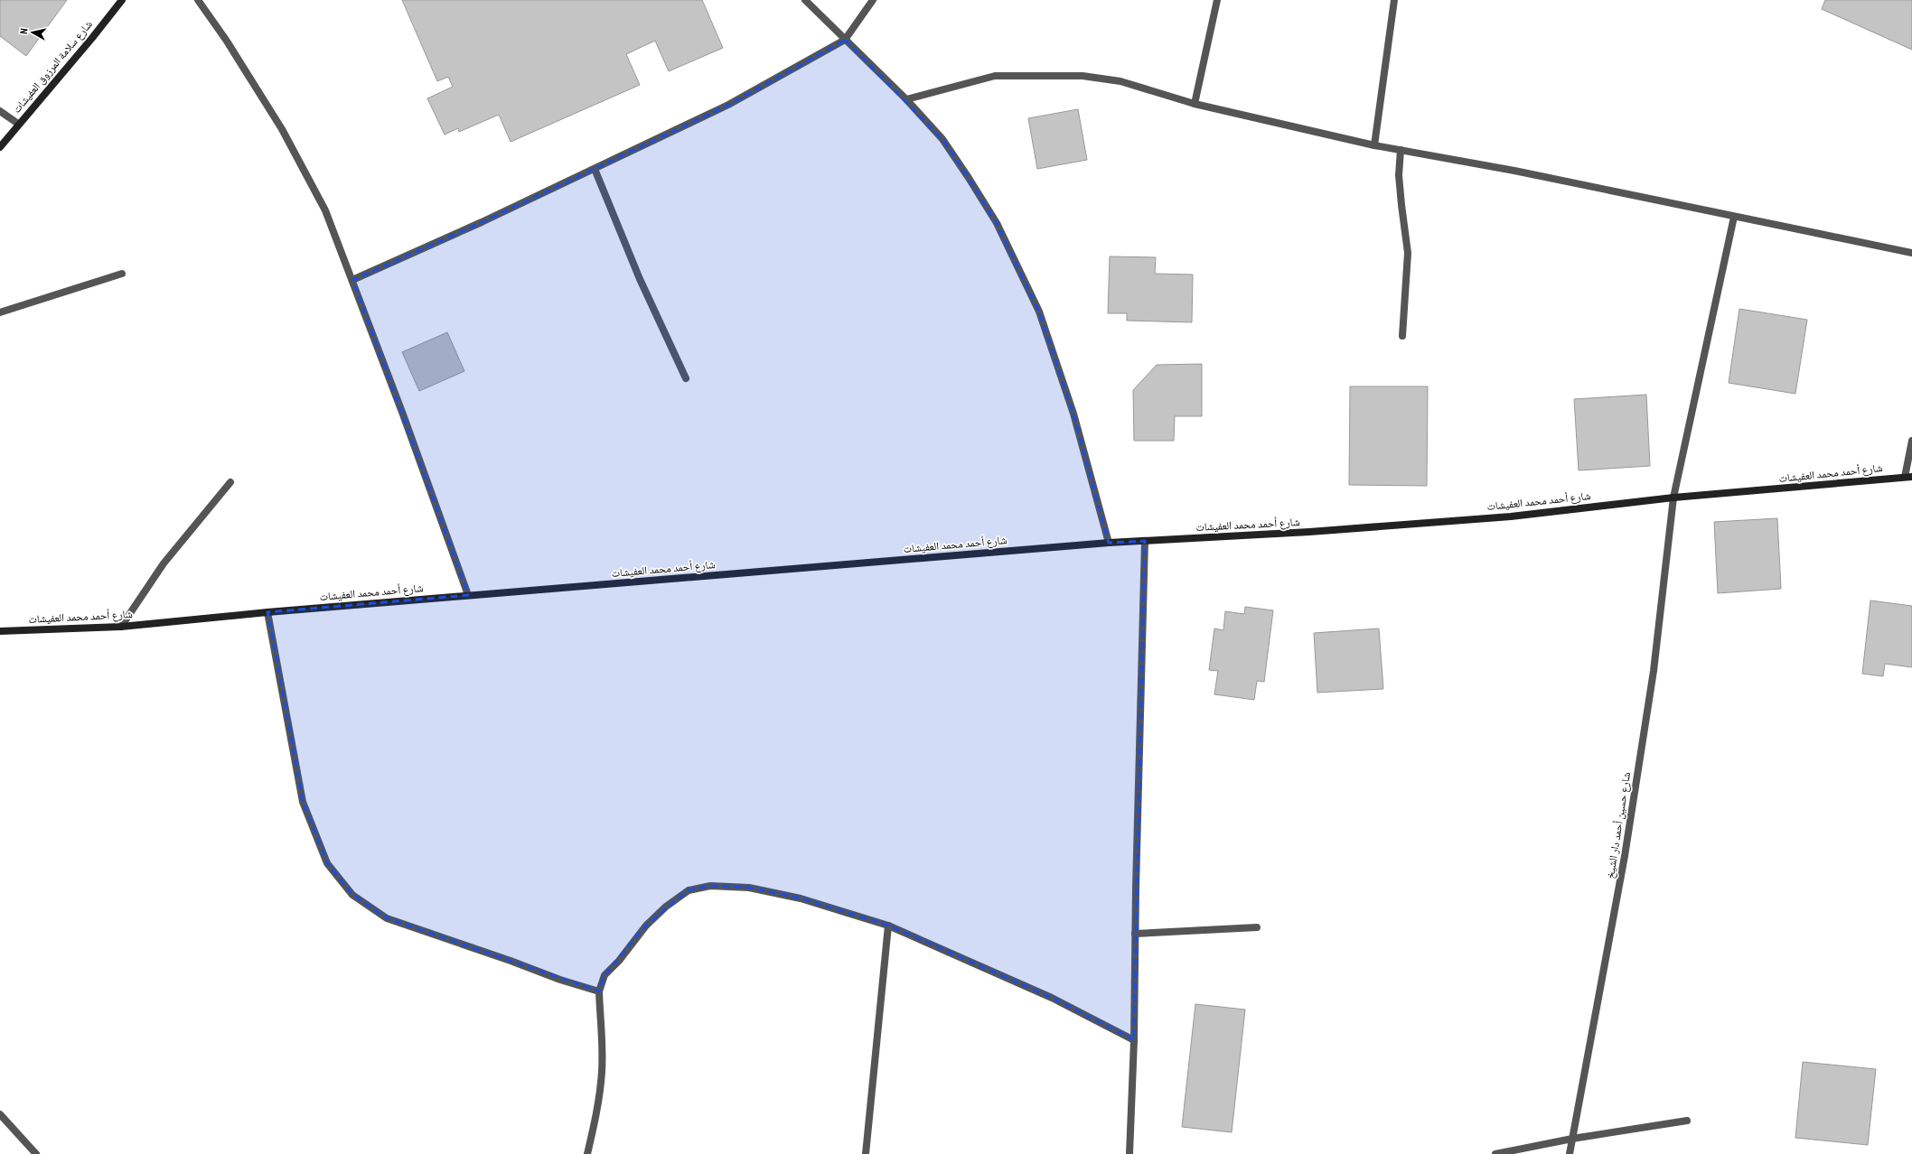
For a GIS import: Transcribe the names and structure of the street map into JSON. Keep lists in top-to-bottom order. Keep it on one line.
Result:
{"streets":{"street":["شارع سلامة المرزوق العفيشات","شارع أحمد محمد العفيشات","شارع حسين أحمد دار الشيخ"]},"crossings":[["شارع أحمد محمد العفيشات","شارع حسين أحمد دار الشيخ"]],"north":"left"}
